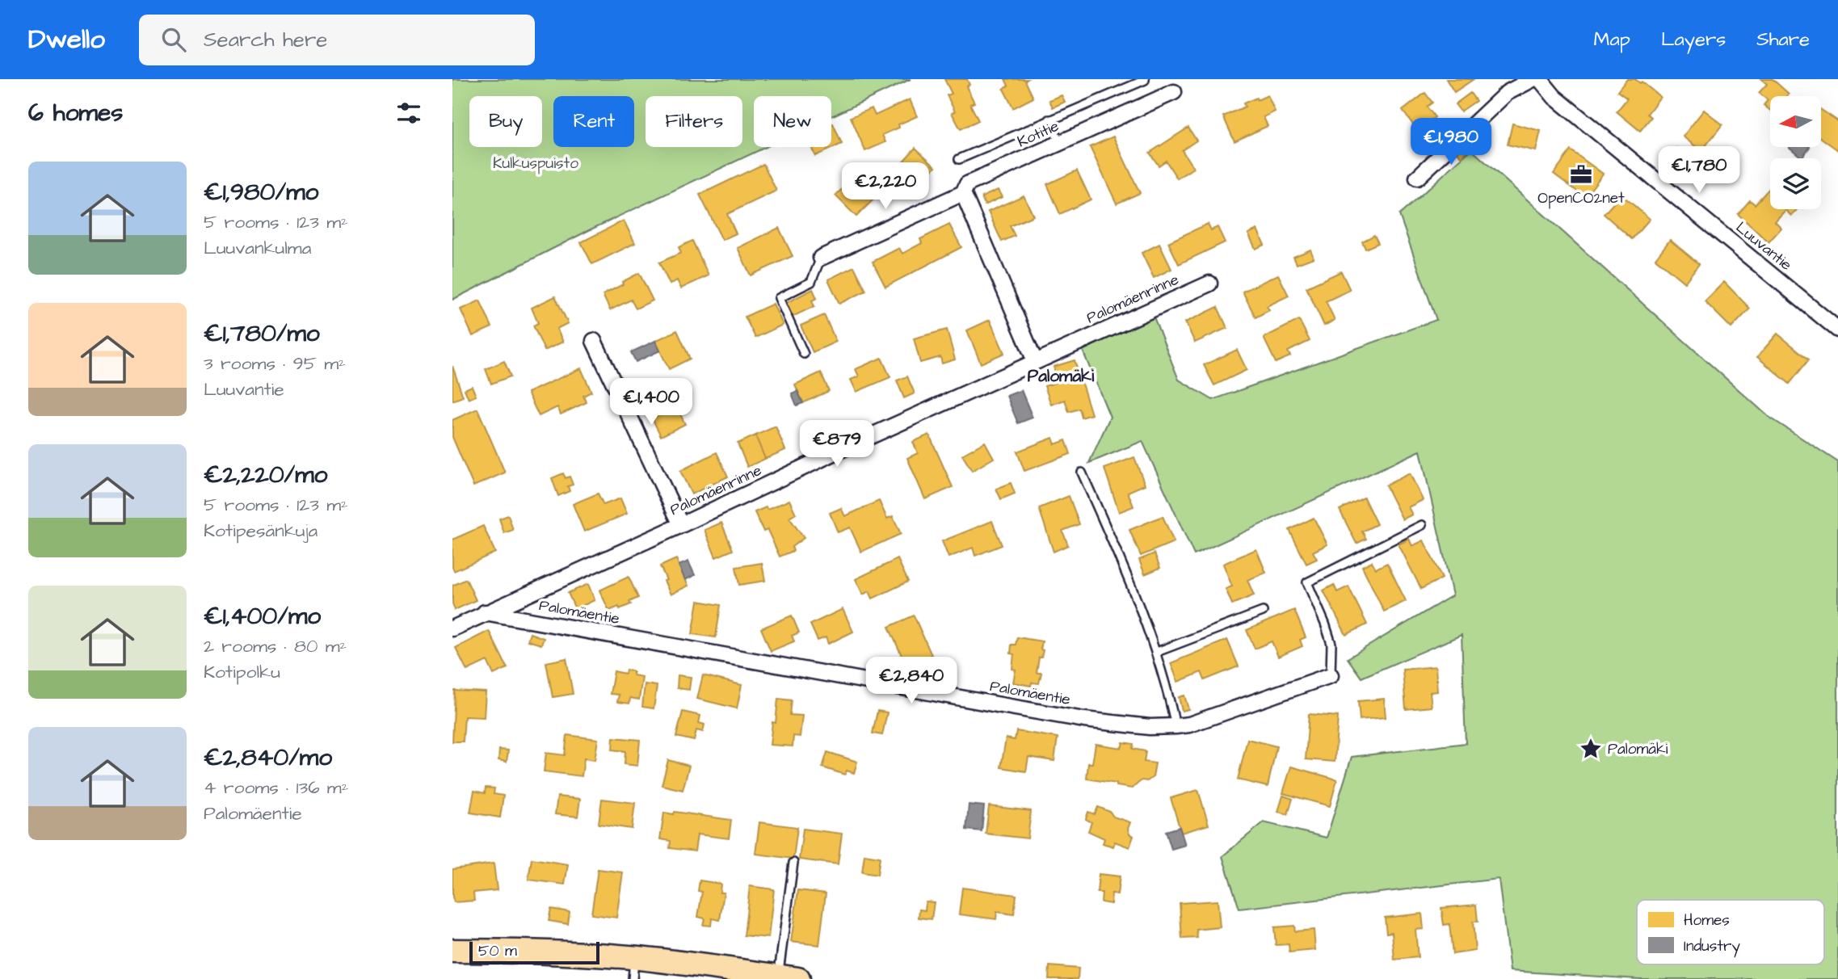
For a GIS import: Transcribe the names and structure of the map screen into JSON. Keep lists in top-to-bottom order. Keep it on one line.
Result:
{"streets":{"street":["Kotitie","Luuvantie","Palomäenrinne","Palomäentie"]},"crossings":[["Palomäenrinne","Palomäentie"]],"districts":["Palomäki"],"parks":["Kulkuspuisto"],"places":{"office":["OpenCO2net"],"place":["Palomäki"]},"legend":["Homes","Industry"],"scale_bar":"50 m","north":"left","page":{"header":"Dwello","search":"Search here","nav":["Map","Layers","Share"],"heading":"6 homes","chip":["Buy","Rent","Filters","New"],"price":["€1,980","€1,780","€2,220","€1,400","€879","€2,840"],"list":[{"name":"€1,980/mo","note":"5 rooms · 123 m² · Luuvankulma"},{"name":"€1,780/mo","note":"3 rooms · 95 m² · Luuvantie"},{"name":"€2,220/mo","note":"5 rooms · 123 m² · Kotipesänkuja"},{"name":"€1,400/mo","note":"2 rooms · 80 m² · Kotipolku"},{"name":"€2,840/mo","note":"4 rooms · 136 m² · Palomäentie"}],"scale":"50 m"}}
